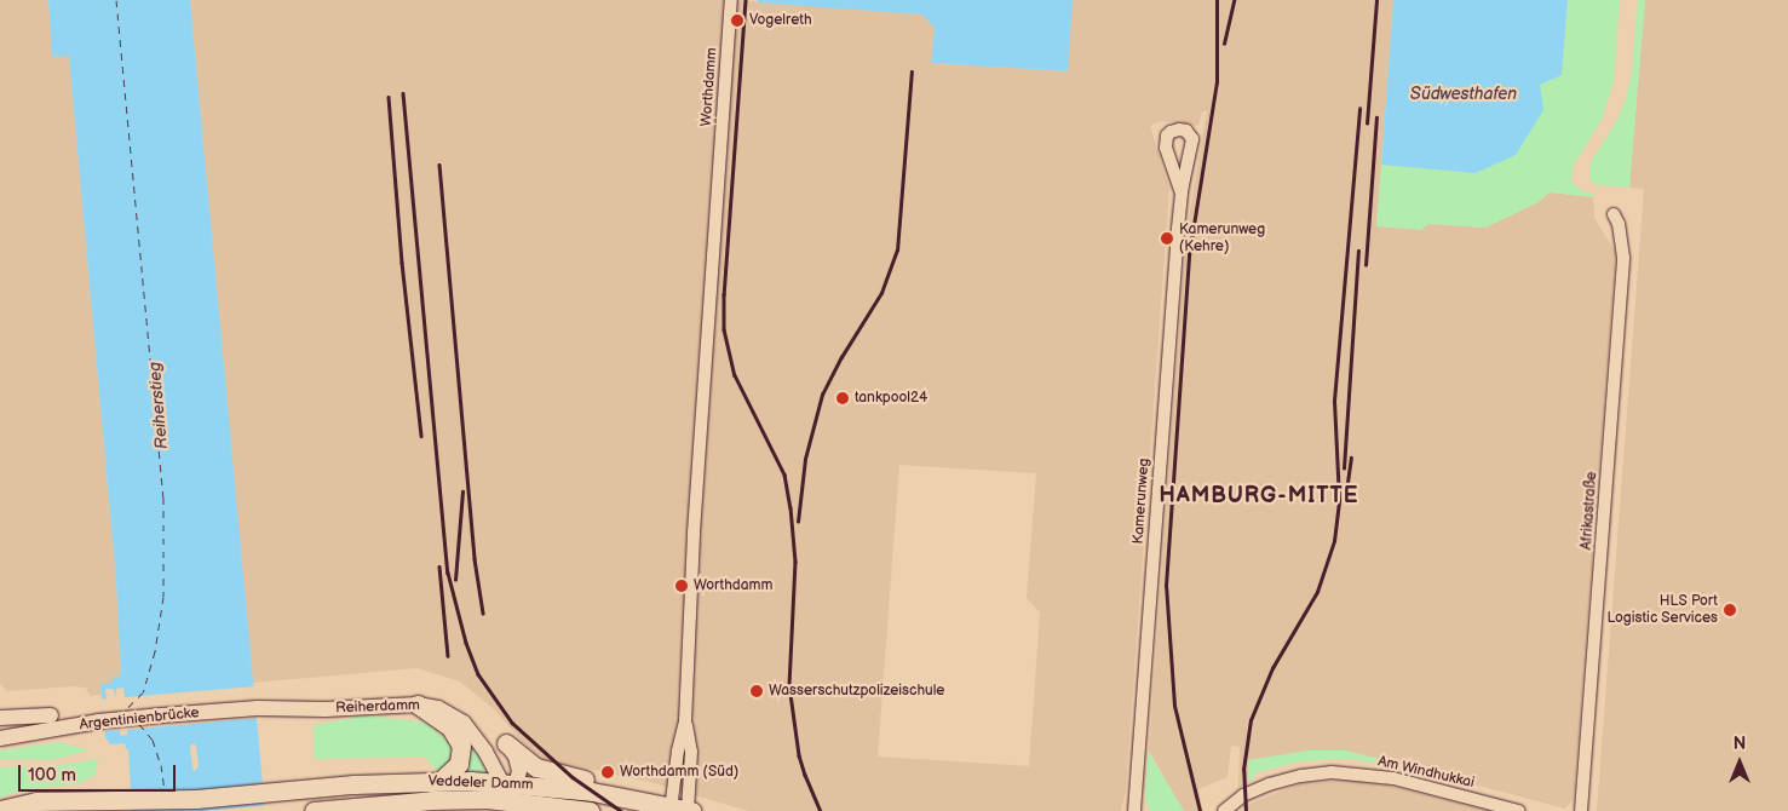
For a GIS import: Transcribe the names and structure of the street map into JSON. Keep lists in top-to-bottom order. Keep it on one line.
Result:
{"streets":{"main road":["Veddeler Damm"],"street":["Worthdamm","Kamerunweg","Afrikastraße","Reiherdamm","Argentinienbrücke","Am Windhukkai"]},"crossings":[["Worthdamm","Veddeler Damm"],["Reiherdamm","Argentinienbrücke"],["Reiherdamm","Veddeler Damm"]],"districts":["HAMBURG-MITTE"],"water":["Südwesthafen","Reiherstieg"],"places":["Vogelreth","Kamerunweg (Kehre)","tankpool24","Worthdamm","HLS Port Logistic Services","Wasserschutzpolizeischule","Worthdamm (Süd)"],"scale_bar":"100 m","north":"top"}
